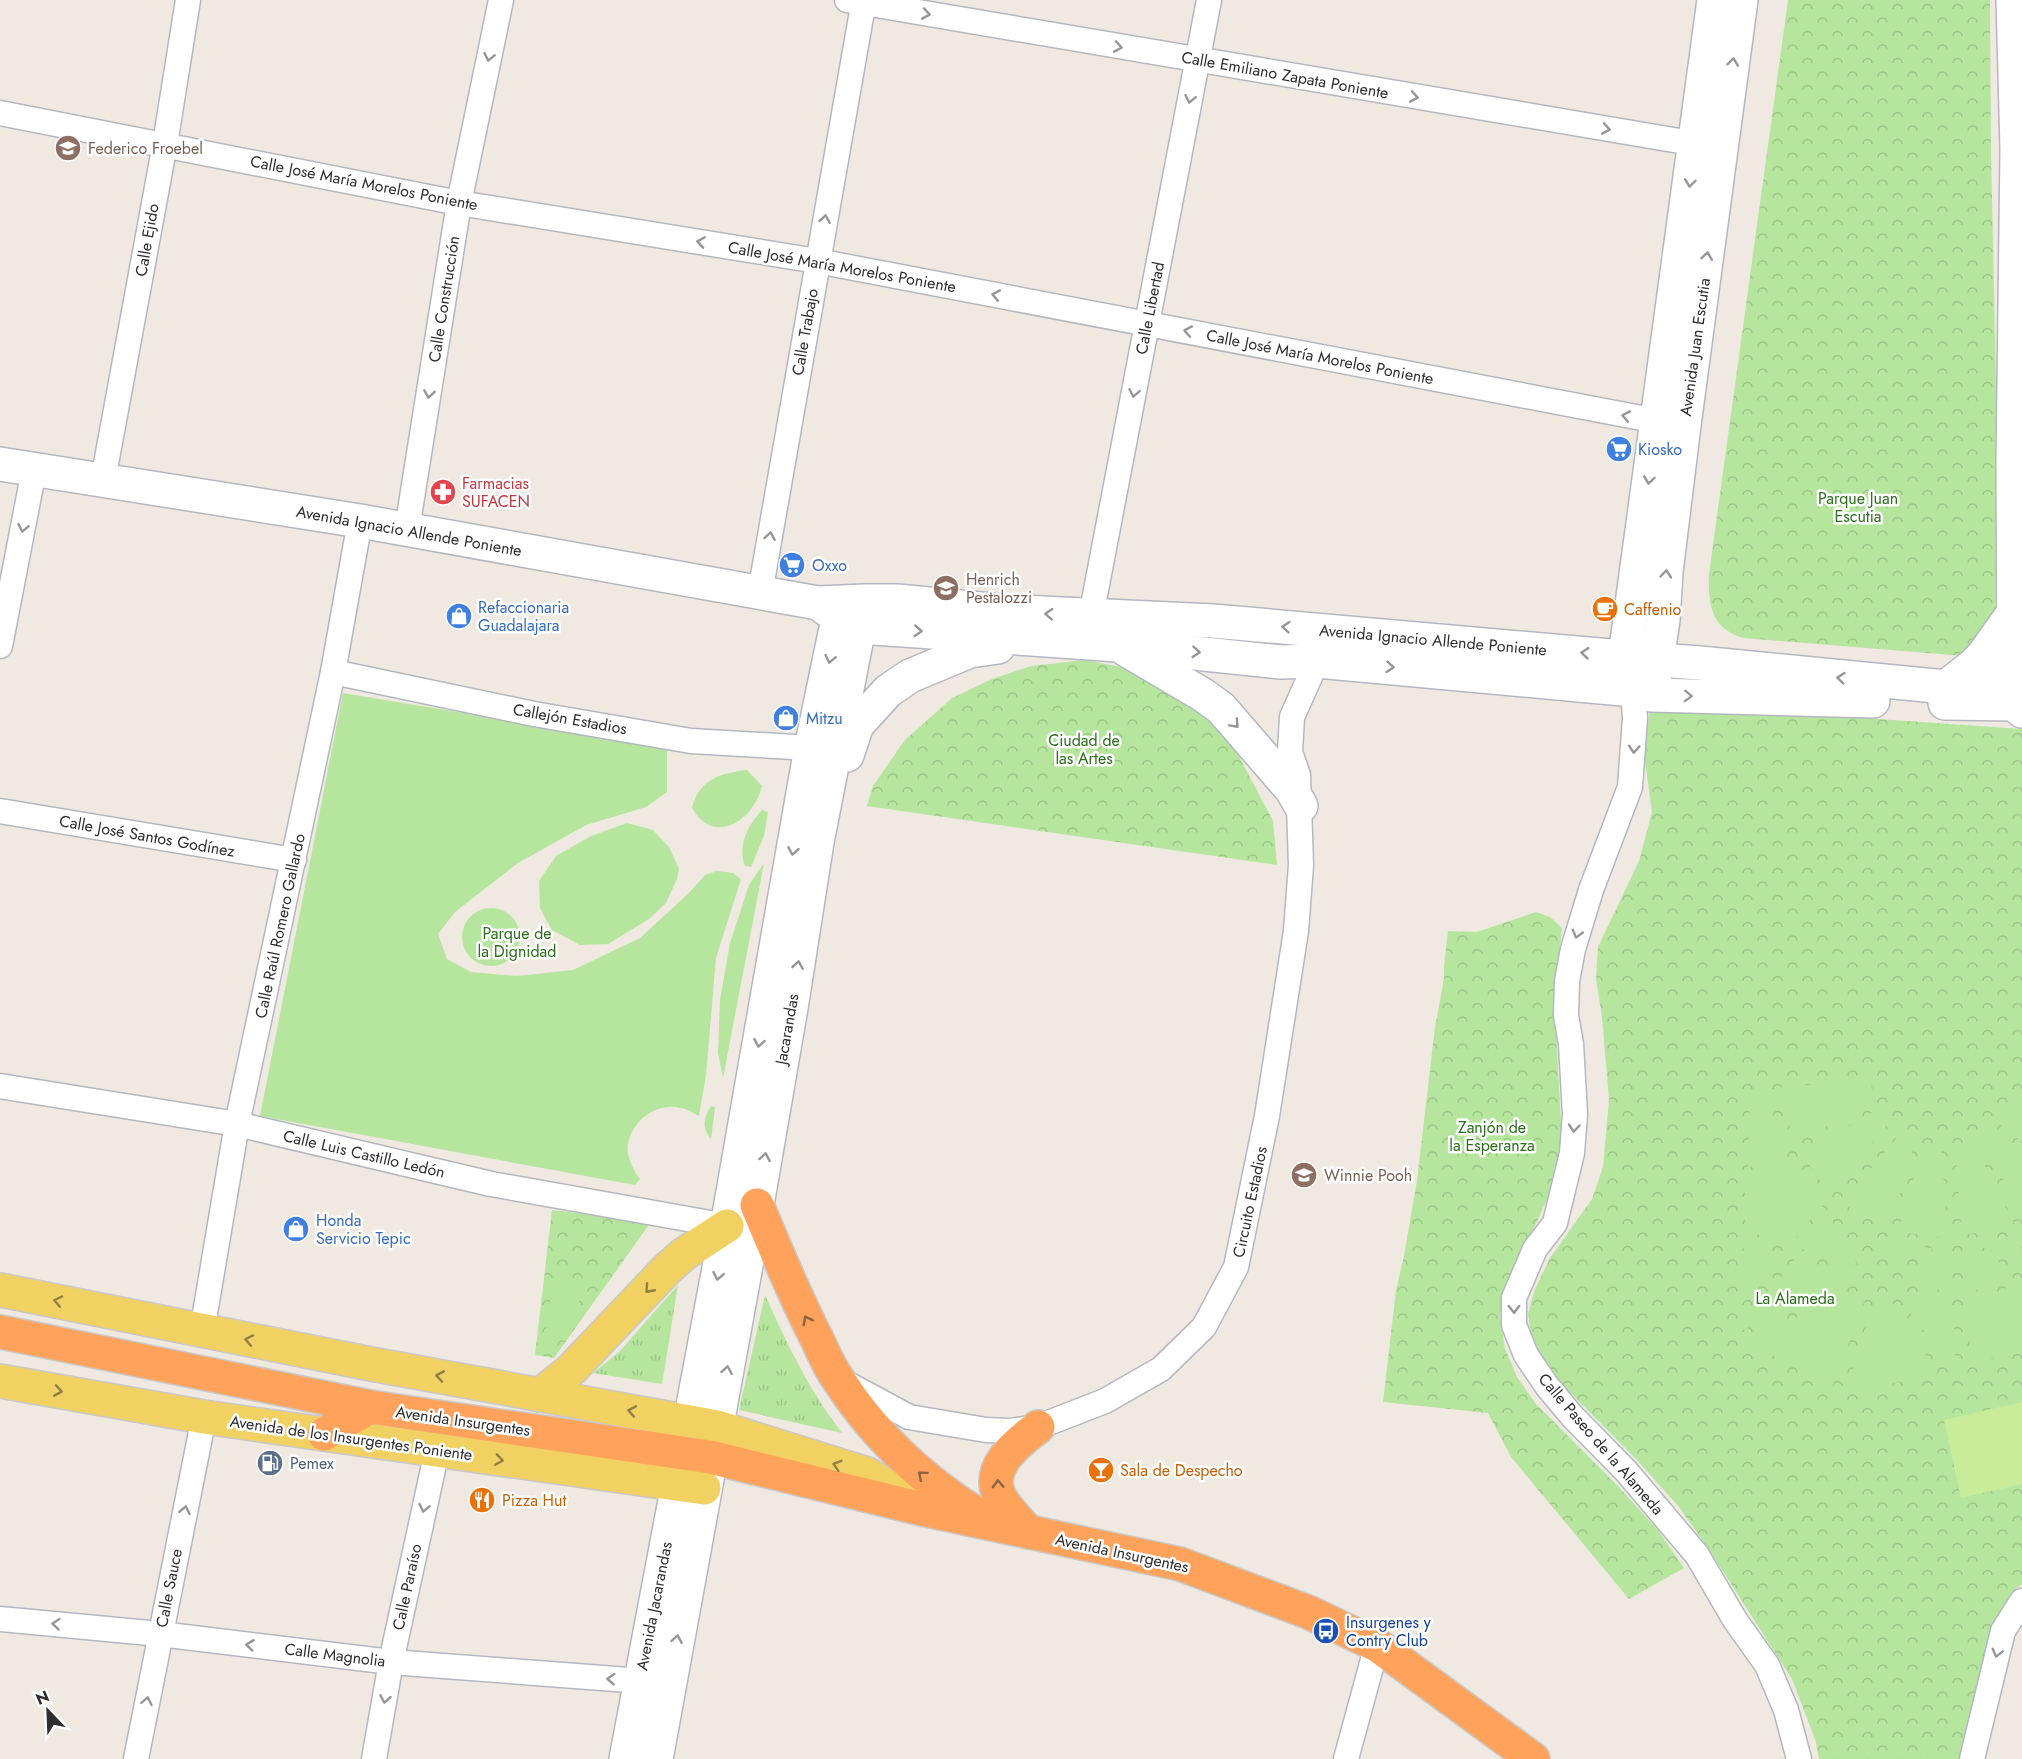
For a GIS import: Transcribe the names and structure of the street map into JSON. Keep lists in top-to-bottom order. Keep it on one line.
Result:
{"streets":{"highway":["Avenida Insurgentes"],"main road":["Avenida Juan Escutia","Avenida Ignacio Allende Poniente","Jacarandas","Avenida de los Insurgentes Poniente","Avenida Jacarandas"],"street":["Calle Emiliano Zapata Poniente","Calle José María Morelos Poniente","Calle Ejido","Calle Construcción","Calle Libertad","Calle Trabajo","Callejón Estadios","Calle José Santos Godínez","Calle Raúl Romero Gallardo","Calle Luis Castillo Ledón","Circuito Estadios","Calle Paseo de la Alameda","Calle Paraíso","Calle Sauce","Calle Magnolia"]},"crossings":[["Calle Emiliano Zapata Poniente","Calle Libertad"],["Calle Emiliano Zapata Poniente","Calle Trabajo"],["Calle Emiliano Zapata Poniente","Avenida Juan Escutia"],["Calle José María Morelos Poniente","Calle Ejido"],["Calle José María Morelos Poniente","Calle Construcción"],["Calle José María Morelos Poniente","Calle Libertad"],["Calle José María Morelos Poniente","Calle Trabajo"],["Calle José María Morelos Poniente","Avenida Juan Escutia"],["Calle Ejido","Avenida Ignacio Allende Poniente"],["Calle Construcción","Avenida Ignacio Allende Poniente"],["Calle Libertad","Avenida Ignacio Allende Poniente"],["Calle Trabajo","Avenida Ignacio Allende Poniente"],["Avenida Juan Escutia","Avenida Ignacio Allende Poniente"],["Avenida Juan Escutia","Calle Paseo de la Alameda"],["Avenida Ignacio Allende Poniente","Calle Raúl Romero Gallardo"],["Avenida Ignacio Allende Poniente","Jacarandas"],["Avenida Ignacio Allende Poniente","Circuito Estadios"],["Avenida Ignacio Allende Poniente","Calle Paseo de la Alameda"],["Callejón Estadios","Calle Raúl Romero Gallardo"],["Callejón Estadios","Jacarandas"],["Calle José Santos Godínez","Calle Raúl Romero Gallardo"],["Calle Raúl Romero Gallardo","Calle Luis Castillo Ledón"],["Jacarandas","Calle Luis Castillo Ledón"],["Jacarandas","Avenida Insurgentes"],["Jacarandas","Avenida de los Insurgentes Poniente"],["Jacarandas","Avenida Jacarandas"],["Avenida Insurgentes","Avenida de los Insurgentes Poniente"],["Avenida Insurgentes","Avenida Jacarandas"],["Avenida de los Insurgentes Poniente","Calle Paraíso"],["Avenida de los Insurgentes Poniente","Calle Sauce"],["Avenida de los Insurgentes Poniente","Avenida Jacarandas"],["Calle Paraíso","Calle Magnolia"],["Calle Sauce","Calle Magnolia"],["Avenida Jacarandas","Calle Magnolia"]],"one_way":["Calle Emiliano Zapata Poniente","Calle José María Morelos Poniente","Calle Construcción","Calle Libertad","Calle Trabajo","Calle Paseo de la Alameda","Calle Paraíso","Calle Sauce","Calle Magnolia"],"parks":["Parque Juan Escutia","Ciudad de las Artes","Parque de la Dignidad","Zanjón de la Esperanza","La Alameda"],"places":{"school or university":["Federico Froebel","Henrich Pestalozzi","Winnie Pooh"],"supermarket":["Kiosko","Oxxo"],"pharmacy":["Farmacias SUFACEN"],"cafe":["Caffenio"],"shop":["Refaccionaria Guadalajara","Mitzu","Honda Servicio Tepic"],"fuel station":["Pemex"],"bar":["Sala de Despecho"],"restaurant":["Pizza Hut"],"bus stop":["Insurgenes y Contry Club"]},"north":"top left"}
